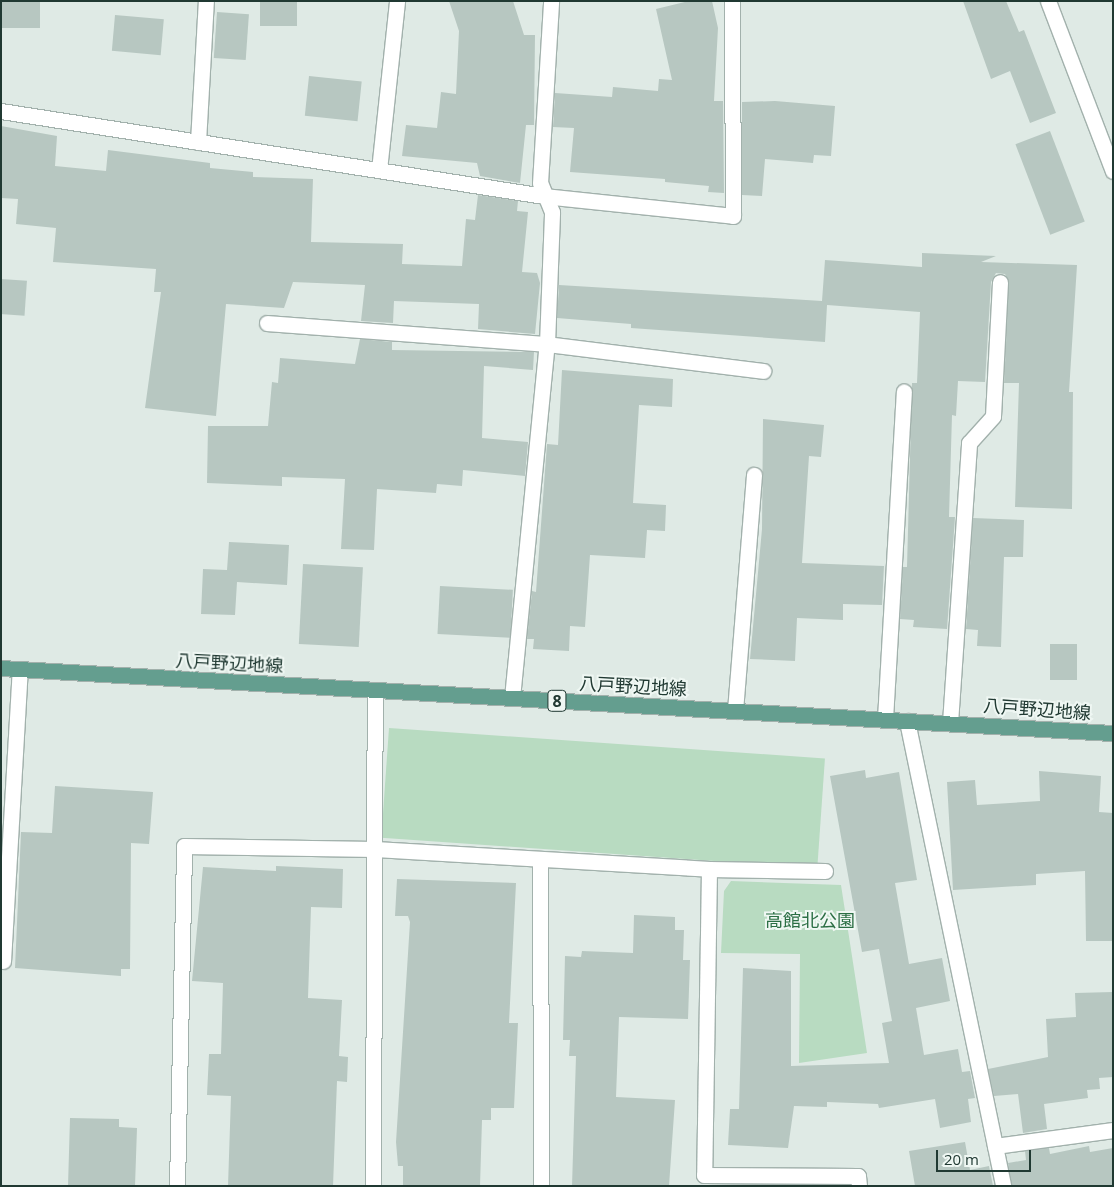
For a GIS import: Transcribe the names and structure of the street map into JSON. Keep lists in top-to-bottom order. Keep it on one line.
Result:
{"streets":{"main road":["八戸野辺地線","8"]},"parks":["高館北公園"],"scale_bar":"20 m"}
